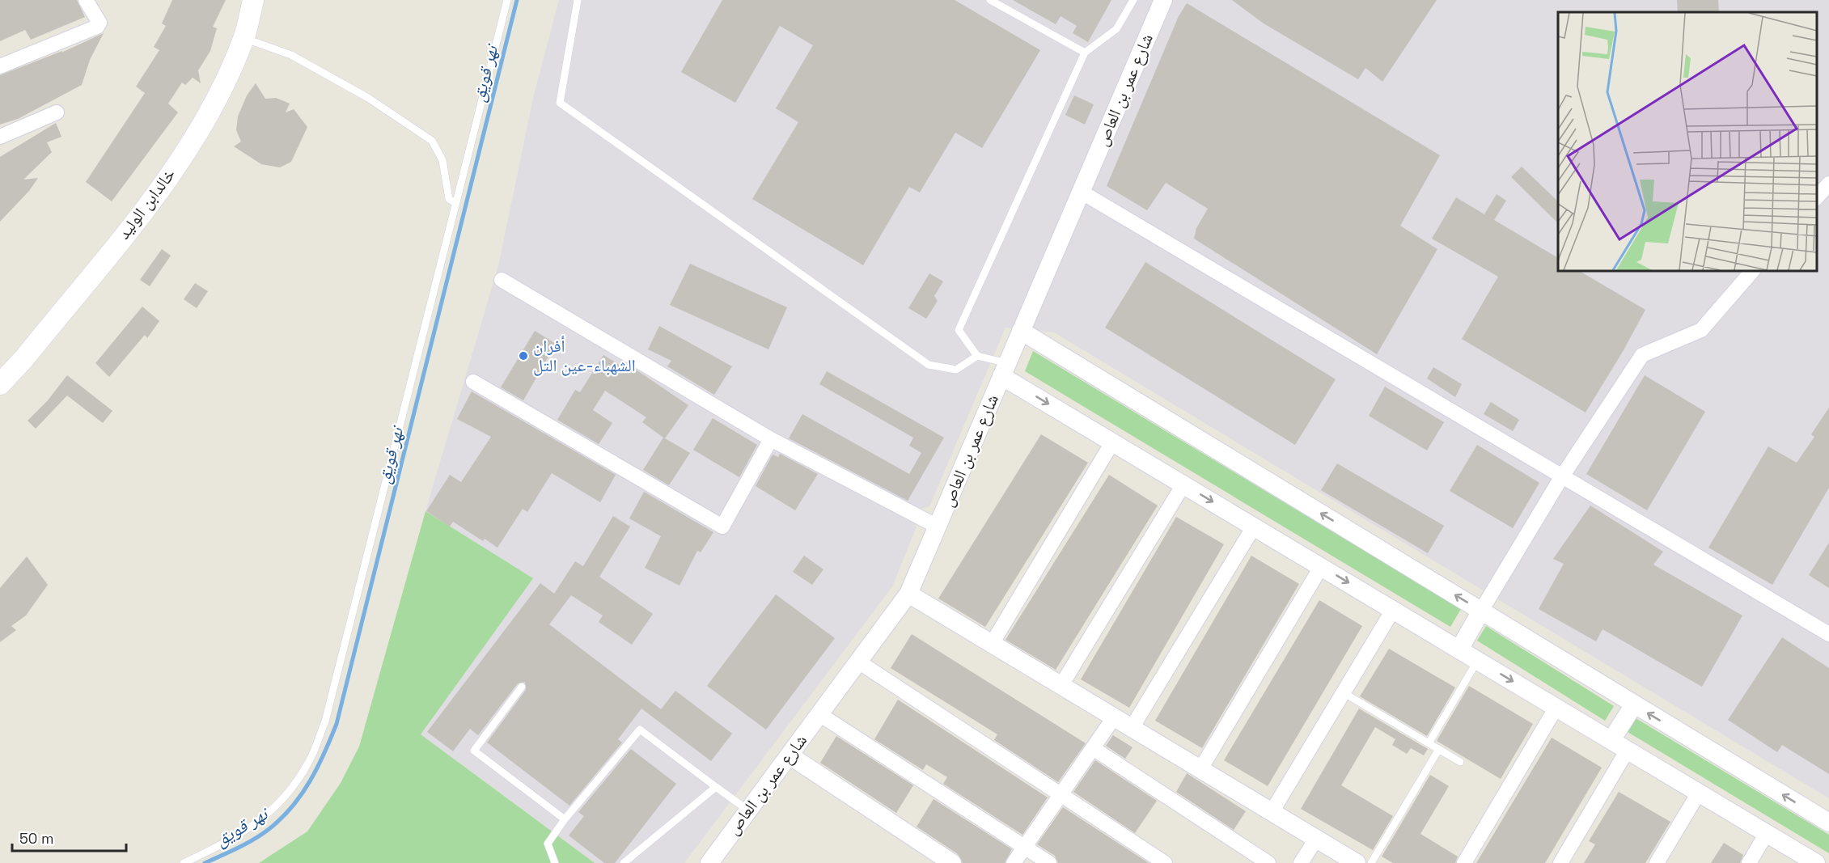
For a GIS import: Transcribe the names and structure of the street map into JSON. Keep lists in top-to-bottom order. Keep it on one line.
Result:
{"streets":{"main road":["خالدابن الوليد"],"street":["شارع عمر بن العاص"]},"water":["نهر قويق"],"places":["أفران الشهباء-عين التل"],"scale_bar":"50 m"}
